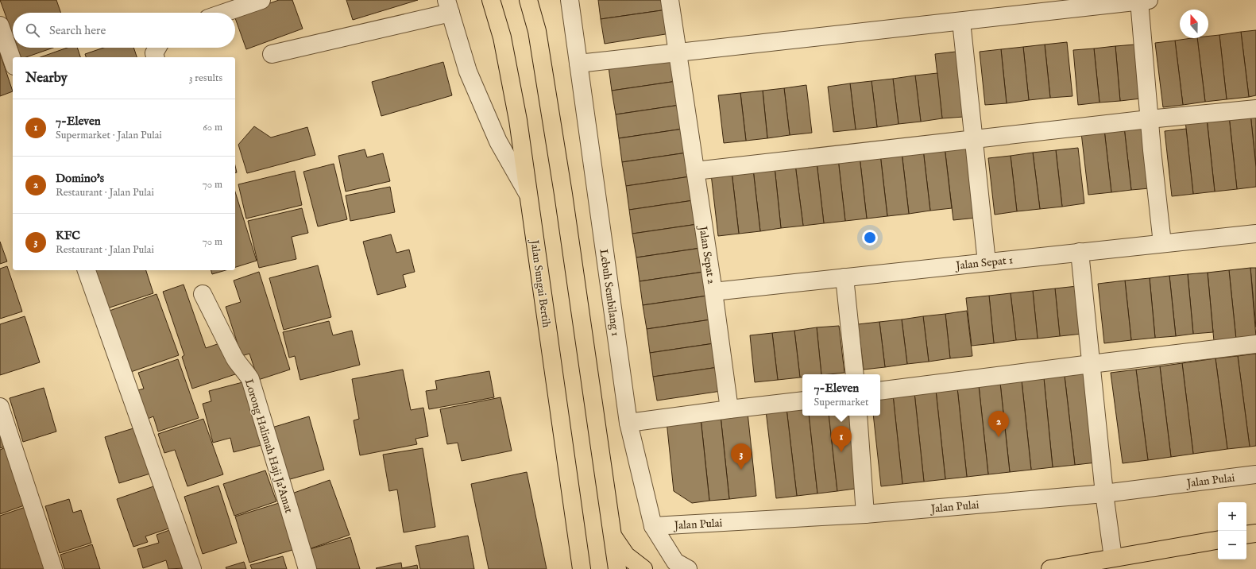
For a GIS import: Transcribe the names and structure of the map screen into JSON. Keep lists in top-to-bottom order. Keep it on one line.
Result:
{"streets":{"main road":["Jalan Sungai Bertih"],"street":["Jalan Sepat 2","Jalan Sepat 1","Lebuh Sembilang 1","Lorong Halimah Haji Ja'Amat","Jalan Pulai"]},"crossings":[["Jalan Sepat 2","Jalan Sepat 1"],["Lebuh Sembilang 1","Jalan Pulai"]],"north":"top","page":{"search":"Search here","heading":["Nearby","3 results"],"list":[{"mark":"1","name":"7-Eleven","note":"Supermarket · Jalan Pulai","value":"60 m"},{"mark":"2","name":"Domino's","note":"Restaurant · Jalan Pulai","value":"70 m"},{"mark":"3","name":"KFC","note":"Restaurant · Jalan Pulai","value":"70 m"}],"popup":["7-Eleven","Supermarket"],"pins":["2","1","3"],"map_buttons":["+","−"]}}
